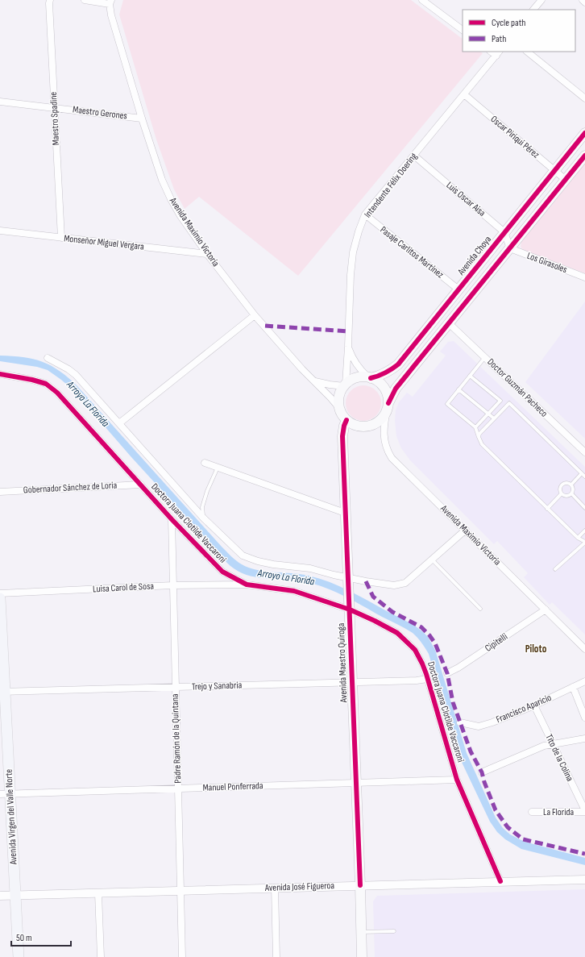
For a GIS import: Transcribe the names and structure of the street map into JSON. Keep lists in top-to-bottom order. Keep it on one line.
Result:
{"streets":{"main road":["Avenida Choya","Avenida Maestro Quiroga","Avenida Virgen del Valle Norte"],"street":["Maestro Gerones","Maestro Spadine","Oscar Piriqui Pérez","Intendente Félix Doering","Luis Oscar Aisa","Avenida Maximio Victoria","Monseñor Miguel Vergara","Pasaje Carlitos Martínez","Los Girasoles","Doctor Guzmán Pacheco","Gobernador Sánchez de Loria","Doctora Juana Clotilde Vaccaroni","Luisa Carol de Sosa","Cipitelli","Trejo y Sanabria","Francisco Aparicio","Padre Ramón de la Quintana","Tito de la Colina","Manuel Ponferrada","La Florida","Avenida José Figueroa"]},"crossings":[["Maestro Gerones","Maestro Spadine"],["Maestro Gerones","Avenida Maximio Victoria"],["Maestro Spadine","Monseñor Miguel Vergara"],["Oscar Piriqui Pérez","Intendente Félix Doering"],["Oscar Piriqui Pérez","Avenida Choya"],["Intendente Félix Doering","Luis Oscar Aisa"],["Intendente Félix Doering","Avenida Maximio Victoria"],["Intendente Félix Doering","Pasaje Carlitos Martínez"],["Intendente Félix Doering","Avenida Choya"],["Intendente Félix Doering","Avenida Maestro Quiroga"],["Luis Oscar Aisa","Avenida Choya"],["Avenida Maximio Victoria","Monseñor Miguel Vergara"],["Avenida Maximio Victoria","Avenida Choya"],["Avenida Maximio Victoria","Cipitelli"],["Avenida Maximio Victoria","Avenida Maestro Quiroga"],["Pasaje Carlitos Martínez","Avenida Choya"],["Avenida Choya","Avenida Maestro Quiroga"],["Gobernador Sánchez de Loria","Doctora Juana Clotilde Vaccaroni"],["Doctora Juana Clotilde Vaccaroni","Luisa Carol de Sosa"],["Doctora Juana Clotilde Vaccaroni","Avenida Maestro Quiroga"],["Doctora Juana Clotilde Vaccaroni","Trejo y Sanabria"],["Doctora Juana Clotilde Vaccaroni","Padre Ramón de la Quintana"],["Doctora Juana Clotilde Vaccaroni","Manuel Ponferrada"],["Doctora Juana Clotilde Vaccaroni","Avenida José Figueroa"],["Luisa Carol de Sosa","Padre Ramón de la Quintana"],["Avenida Maestro Quiroga","Trejo y Sanabria"],["Avenida Maestro Quiroga","Manuel Ponferrada"],["Avenida Maestro Quiroga","Avenida José Figueroa"],["Trejo y Sanabria","Padre Ramón de la Quintana"],["Trejo y Sanabria","Avenida Virgen del Valle Norte"],["Francisco Aparicio","Tito de la Colina"],["Padre Ramón de la Quintana","Manuel Ponferrada"],["Padre Ramón de la Quintana","Avenida José Figueroa"],["Tito de la Colina","La Florida"],["Manuel Ponferrada","Avenida Virgen del Valle Norte"],["Avenida Virgen del Valle Norte","Avenida José Figueroa"]],"districts":["Piloto"],"water":["Arroyo La Florida"],"legend":["Cycle path","Path"],"scale_bar":"50 m"}
